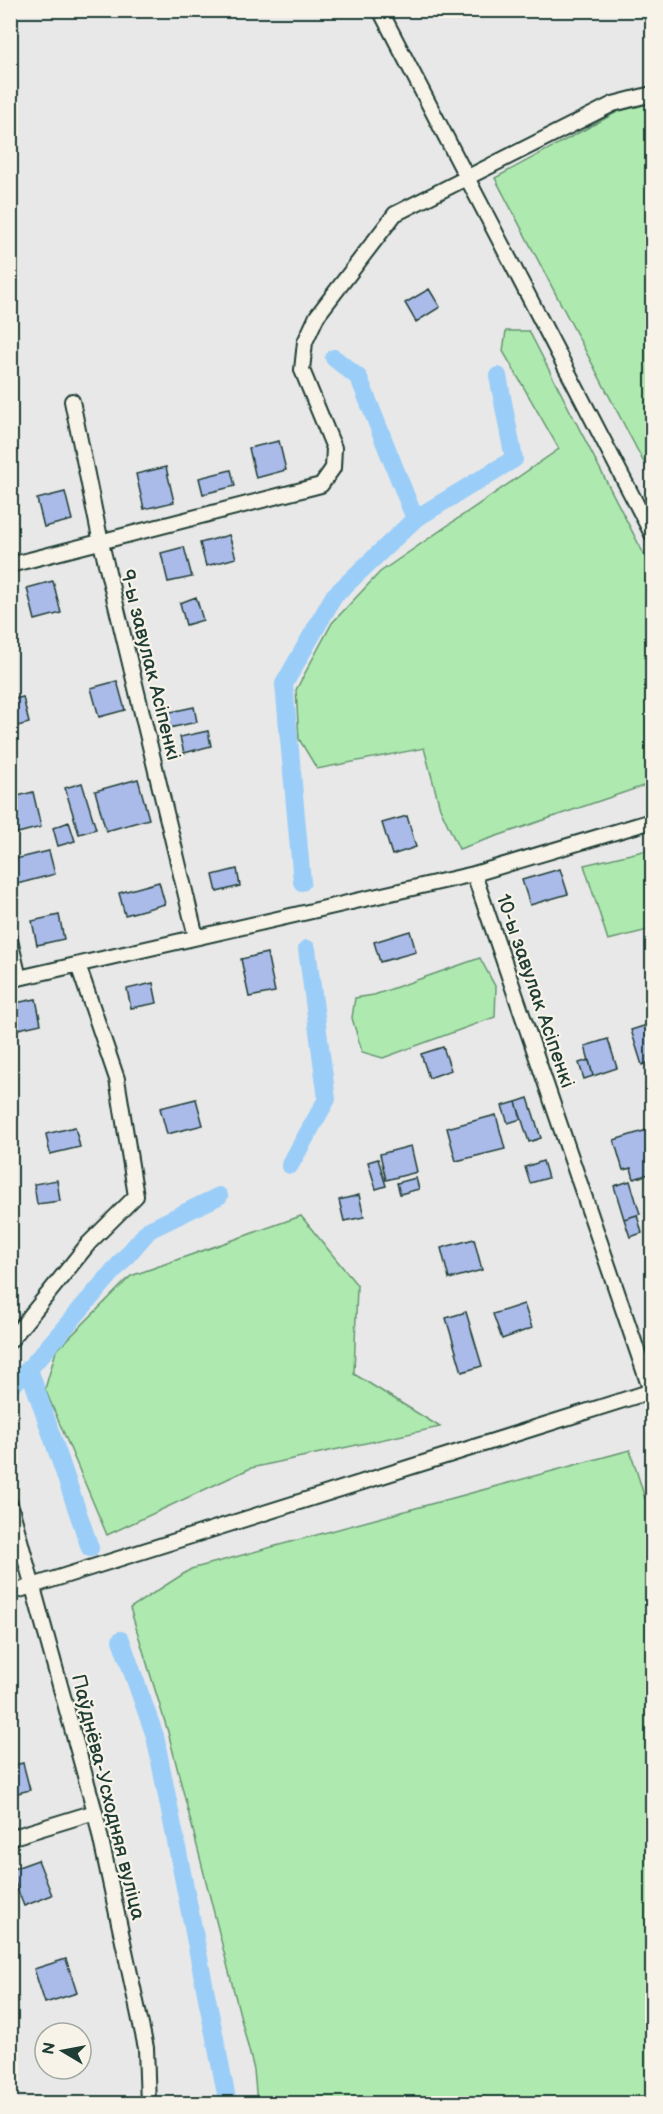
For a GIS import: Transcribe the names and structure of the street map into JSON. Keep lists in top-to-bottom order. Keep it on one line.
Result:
{"streets":{"street":["9-ы завулак Асіпенкі","10-ы завулак Асіпенкі","Паўднёва-Усходняя вуліца"]},"north":"left"}
